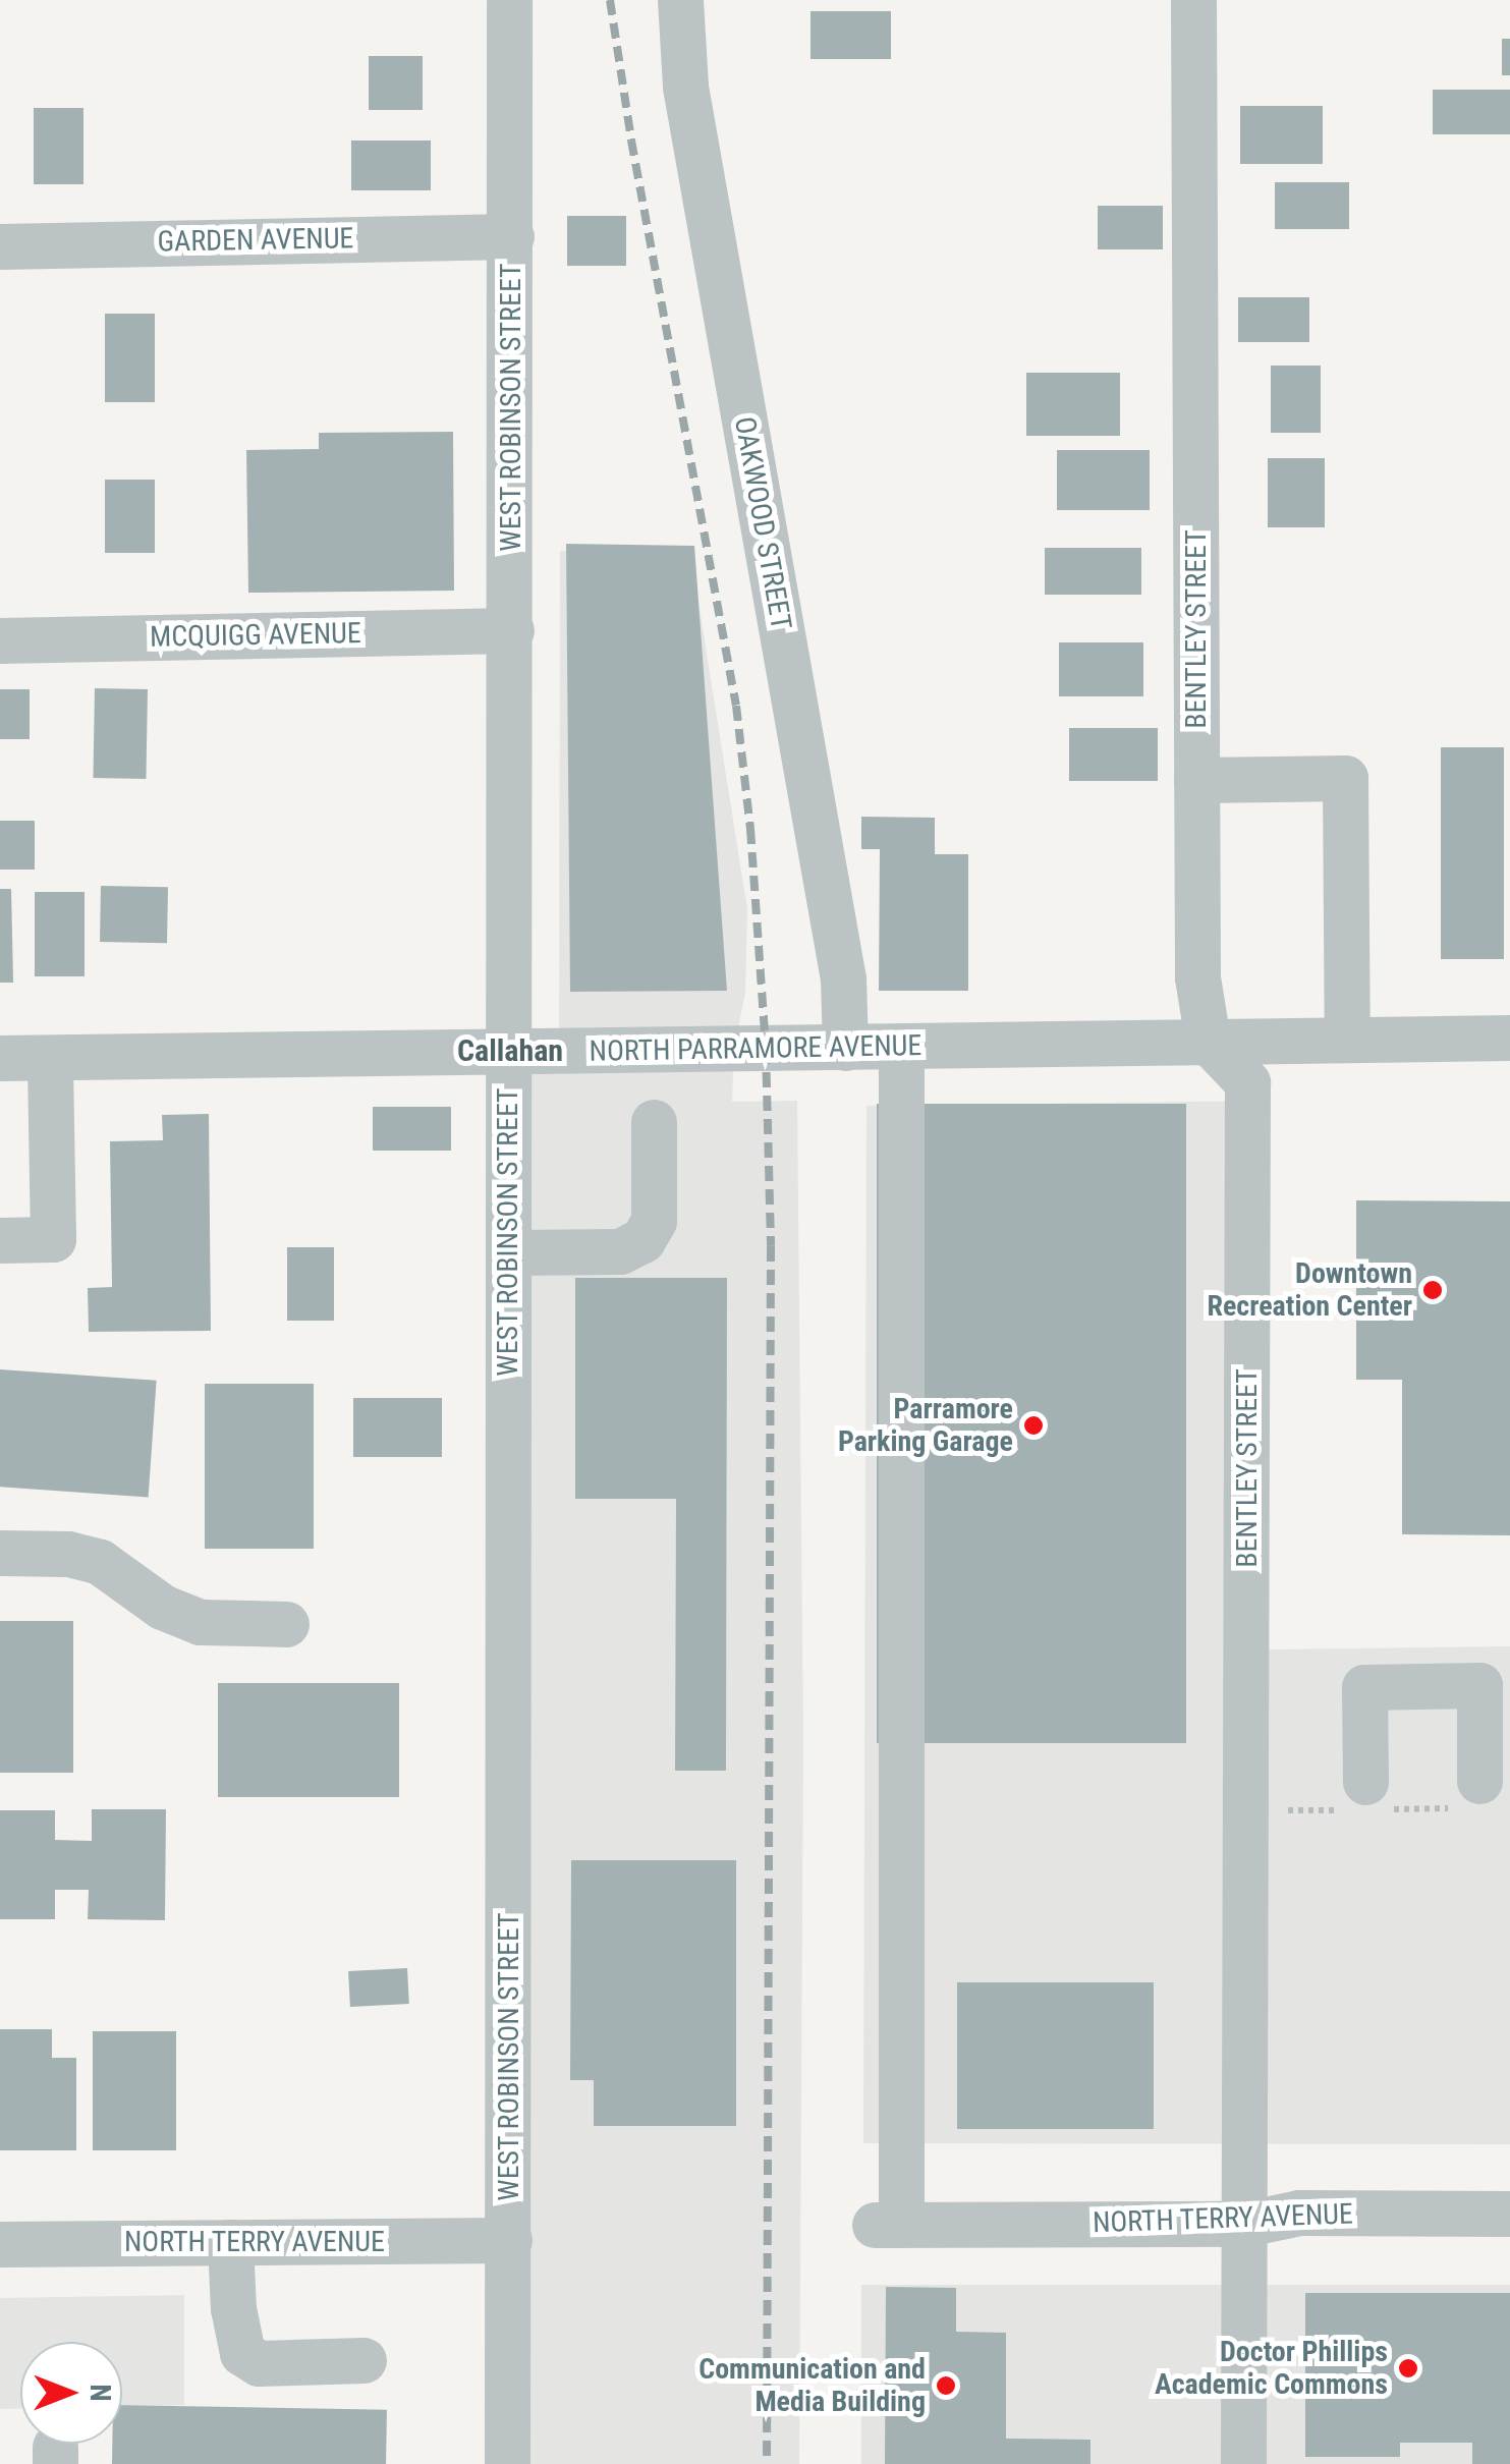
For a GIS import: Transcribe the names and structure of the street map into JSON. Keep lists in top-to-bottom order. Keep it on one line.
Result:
{"streets":{"street":["GARDEN AVENUE","WEST ROBINSON STREET","OAKWOOD STREET","BENTLEY STREET","MCQUIGG AVENUE","NORTH PARRAMORE AVENUE","NORTH TERRY AVENUE"]},"crossings":[["GARDEN AVENUE","WEST ROBINSON STREET"],["WEST ROBINSON STREET","MCQUIGG AVENUE"],["WEST ROBINSON STREET","NORTH PARRAMORE AVENUE"],["WEST ROBINSON STREET","NORTH TERRY AVENUE"],["OAKWOOD STREET","NORTH PARRAMORE AVENUE"],["BENTLEY STREET","NORTH PARRAMORE AVENUE"],["BENTLEY STREET","NORTH TERRY AVENUE"],["NORTH PARRAMORE AVENUE","NORTH TERRY AVENUE"]],"districts":["Callahan"],"places":["Downtown Recreation Center","Parramore Parking Garage","Doctor Phillips Academic Commons","Communication and Media Building"],"north":"right"}
